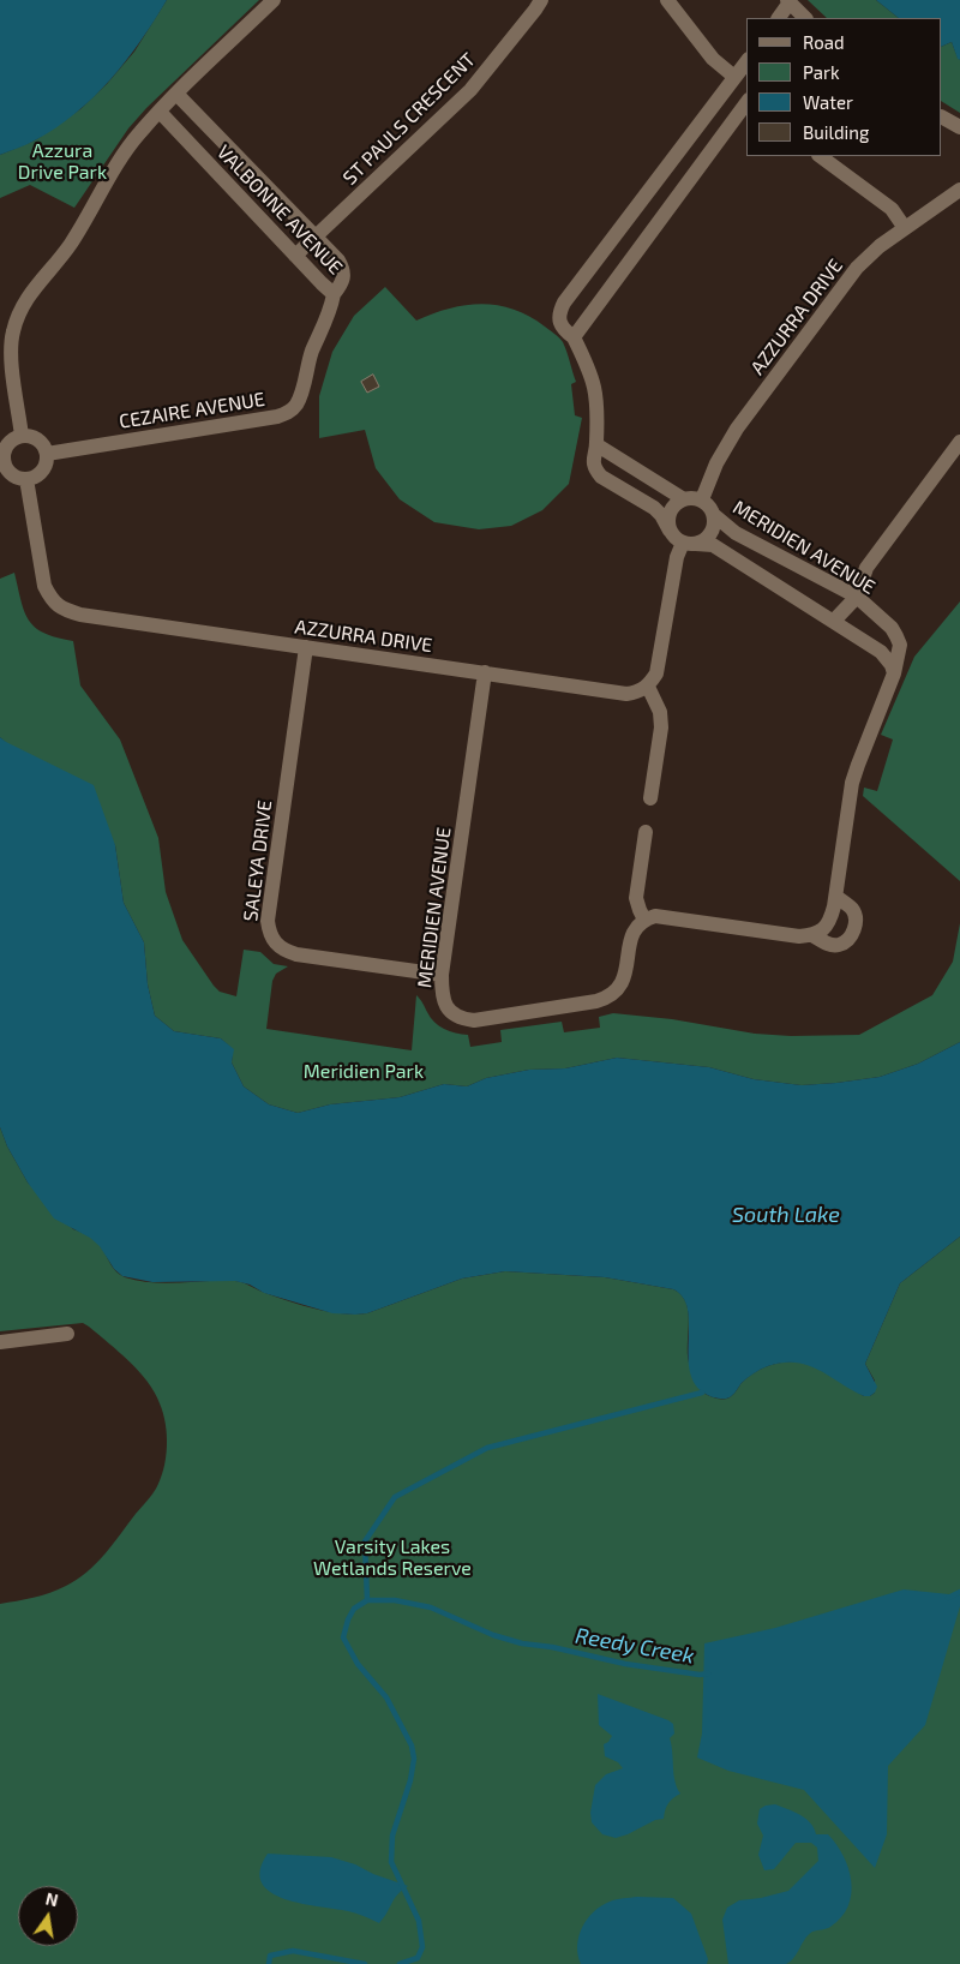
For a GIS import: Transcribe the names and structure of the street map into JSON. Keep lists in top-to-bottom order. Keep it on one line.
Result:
{"streets":{"street":["ST PAULS CRESCENT","VALBONNE AVENUE","AZZURRA DRIVE","CEZAIRE AVENUE","MERIDIEN AVENUE","SALEYA DRIVE"]},"crossings":[["ST PAULS CRESCENT","VALBONNE AVENUE"],["VALBONNE AVENUE","CEZAIRE AVENUE"],["AZZURRA DRIVE","CEZAIRE AVENUE"],["AZZURRA DRIVE","MERIDIEN AVENUE"],["AZZURRA DRIVE","SALEYA DRIVE"],["MERIDIEN AVENUE","SALEYA DRIVE"]],"water":["South Lake","Reedy Creek"],"parks":["Azzura Drive Park","Meridien Park","Varsity Lakes Wetlands Reserve"],"legend":["Road","Park","Water","Building"],"north":"top"}
